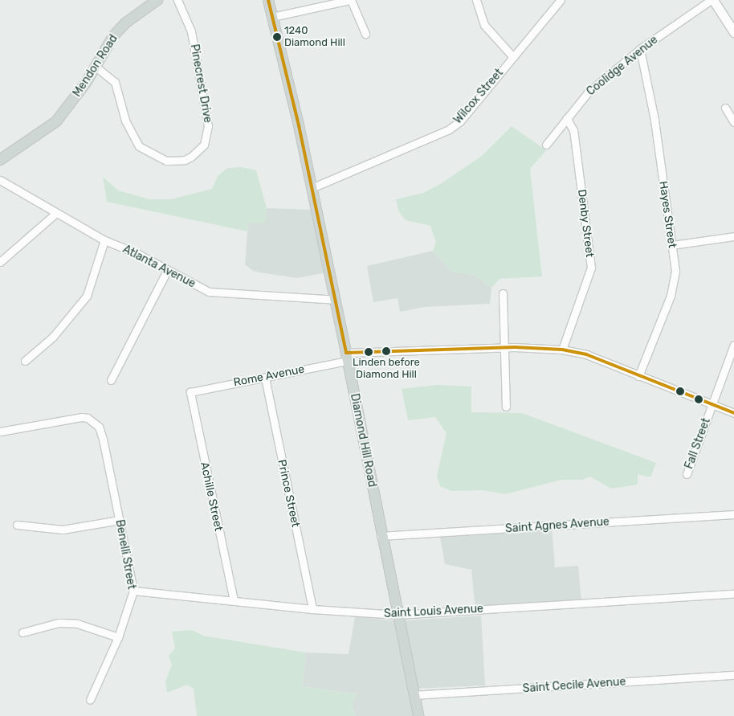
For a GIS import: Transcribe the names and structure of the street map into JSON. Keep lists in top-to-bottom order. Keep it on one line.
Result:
{"streets":{"main road":["Mendon Road","Diamond Hill Road"],"street":["Coolidge Avenue","Pinecrest Drive","Wilcox Street","Hayes Street","Denby Street","Atlanta Avenue","Rome Avenue","Fall Street","Prince Street","Achille Street","Saint Agnes Avenue","Benelli Street","Saint Louis Avenue","Saint Cecile Avenue"]},"crossings":[["Mendon Road","Pinecrest Drive"],["Coolidge Avenue","Hayes Street"],["Coolidge Avenue","Denby Street"],["Wilcox Street","Diamond Hill Road"],["Hayes Street","Rome Avenue"],["Denby Street","Rome Avenue"],["Atlanta Avenue","Diamond Hill Road"],["Rome Avenue","Diamond Hill Road"],["Rome Avenue","Fall Street"],["Rome Avenue","Prince Street"],["Rome Avenue","Achille Street"],["Diamond Hill Road","Saint Agnes Avenue"],["Diamond Hill Road","Saint Louis Avenue"],["Diamond Hill Road","Saint Cecile Avenue"],["Prince Street","Saint Louis Avenue"],["Achille Street","Saint Louis Avenue"],["Benelli Street","Saint Louis Avenue"]],"places":["1240 Diamond Hill","Linden before Diamond Hill"]}
